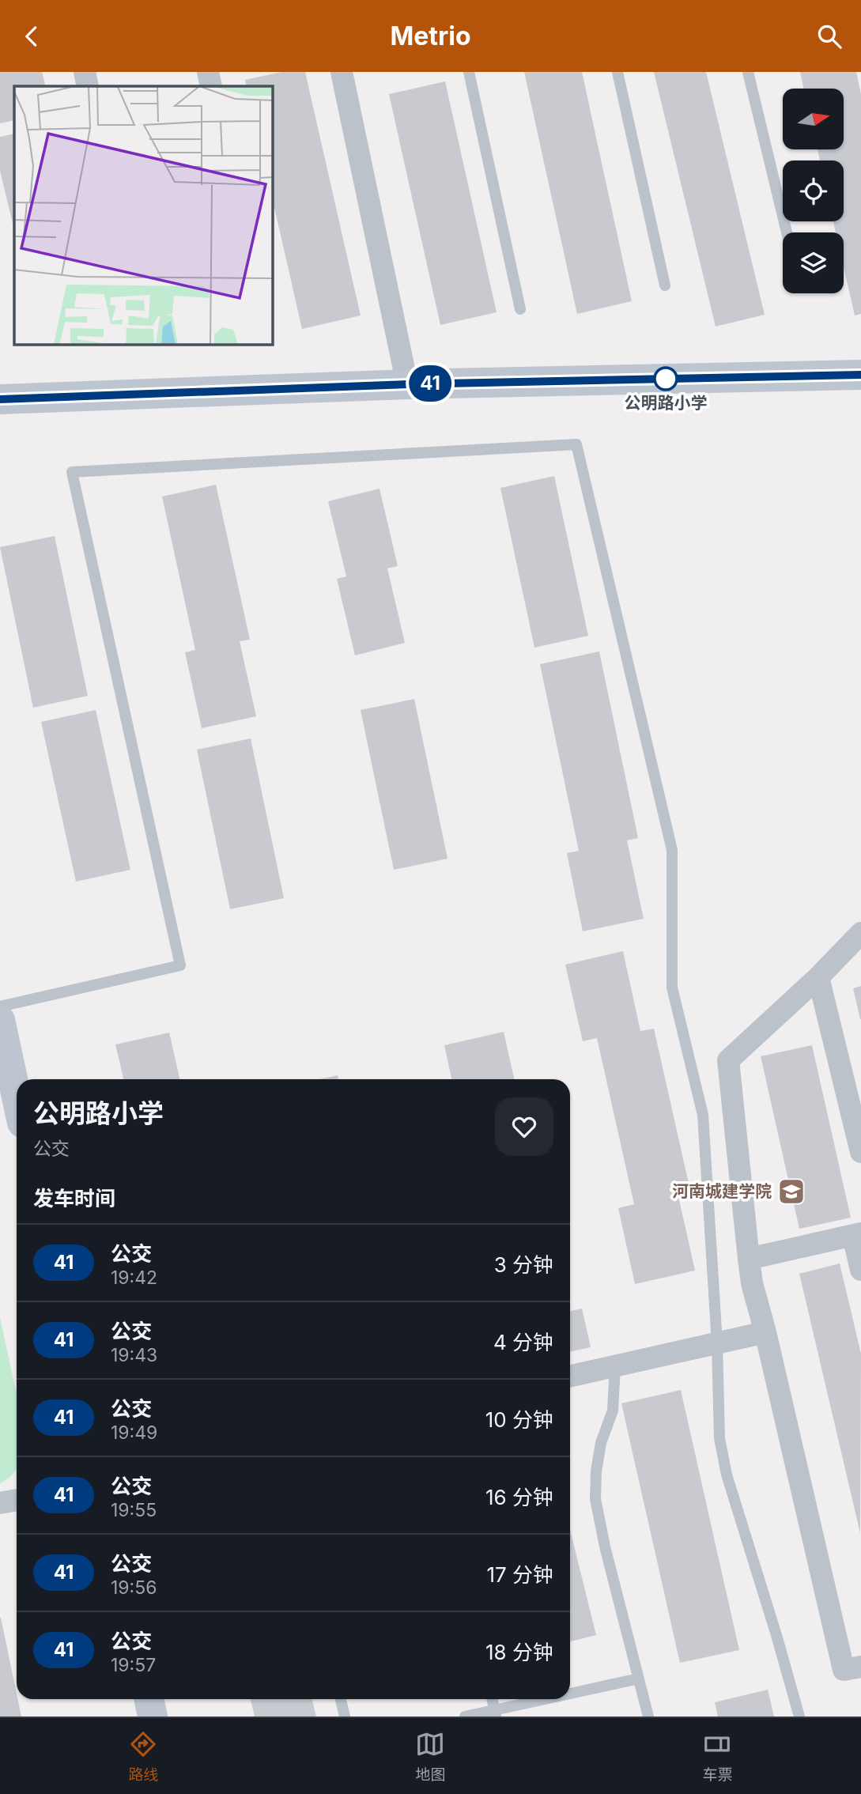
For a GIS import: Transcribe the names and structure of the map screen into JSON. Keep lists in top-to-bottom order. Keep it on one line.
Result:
{"places":{"other":["公明路小学"],"school or university":["河南城建学院"]},"lines":["bus line 41"],"north":"right","page":{"header":"Metrio","on_map":"41","heading":[["公明路小学","公交"],"发车时间"],"list":[{"mark":"41","name":"公交","note":"19:42","value":"3 分钟"},{"mark":"41","name":"公交","note":"19:43","value":"4 分钟"},{"mark":"41","name":"公交","note":"19:49","value":"10 分钟"},{"mark":"41","name":"公交","note":"19:55","value":"16 分钟"},{"mark":"41","name":"公交","note":"19:56","value":"17 分钟"},{"mark":"41","name":"公交","note":"19:57","value":"18 分钟"}],"tabs":["路线","地图","车票"]}}
